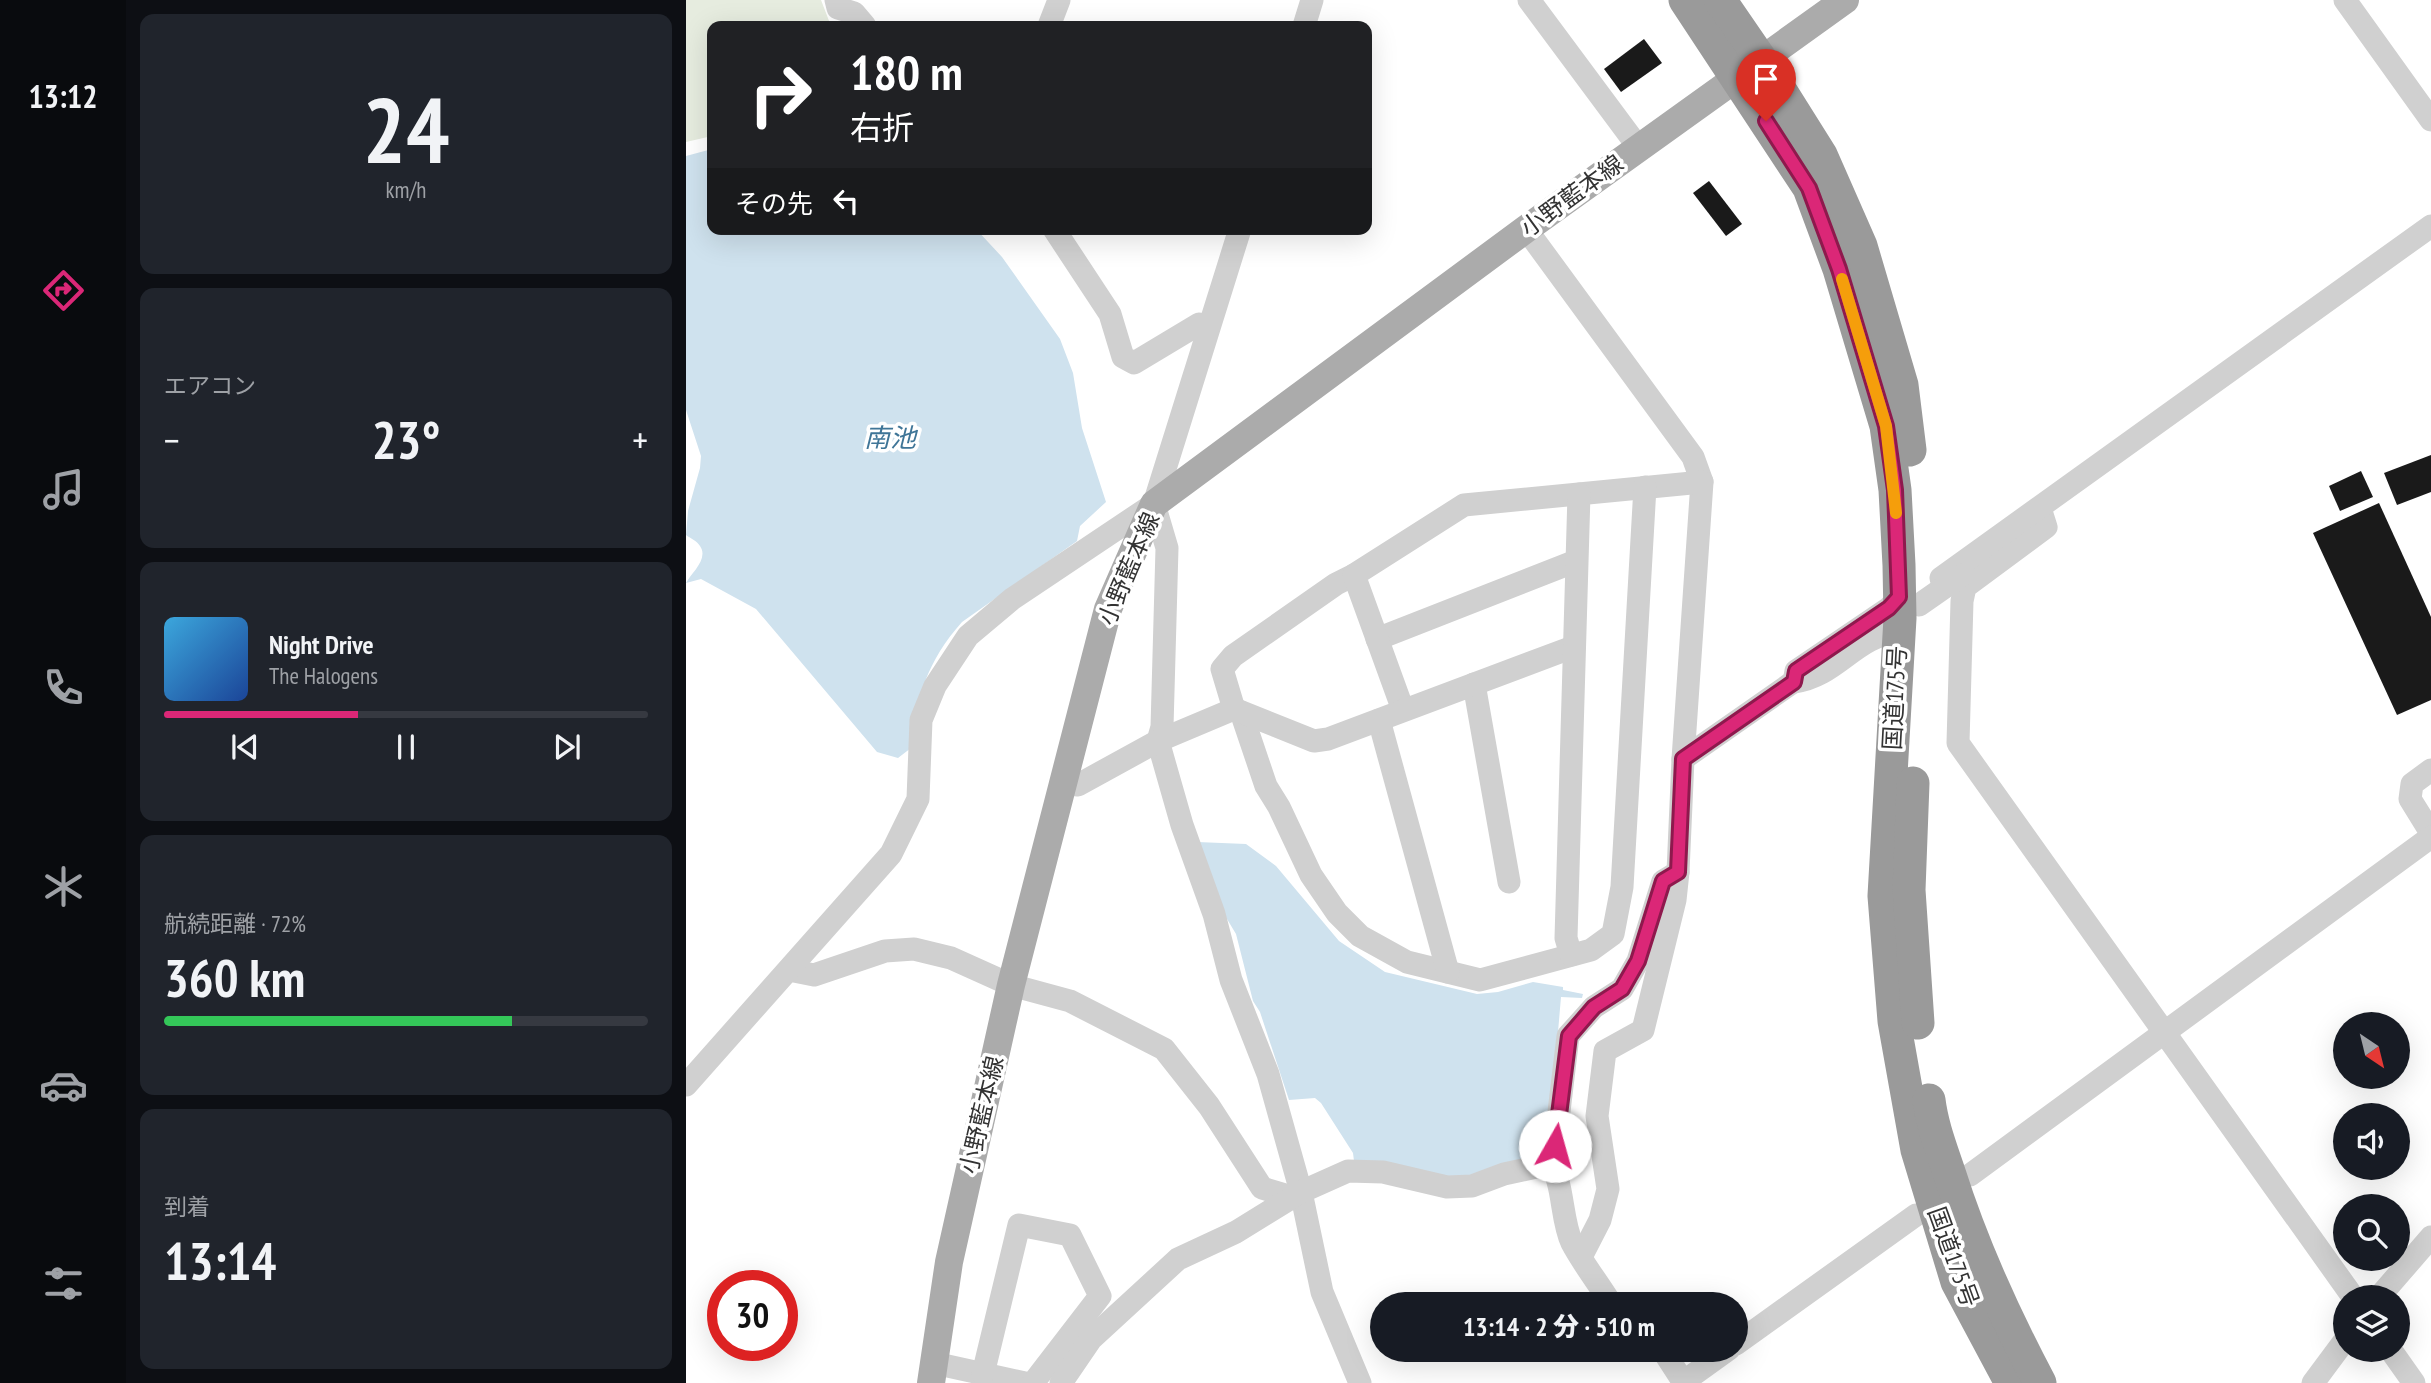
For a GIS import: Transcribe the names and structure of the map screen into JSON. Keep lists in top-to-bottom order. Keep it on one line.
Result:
{"streets":{"highway":["国道175号"],"main road":["小野藍本線"]},"crossings":[["小野藍本線","国道175号"]],"water":["南池"],"north":"bottom right","page":{"tabs":"13:12","tile":[["24","km/h"],"エアコン",["航続距離 · 72%","360 km"],["到着","13:14"]],"turn":["180 m","右折"],"then":"その先","heat":["−","23°","+"],"song":["Night Drive","The Halogens"],"limit":"30","trip":"13:14 · 2 分 · 510 m"}}
